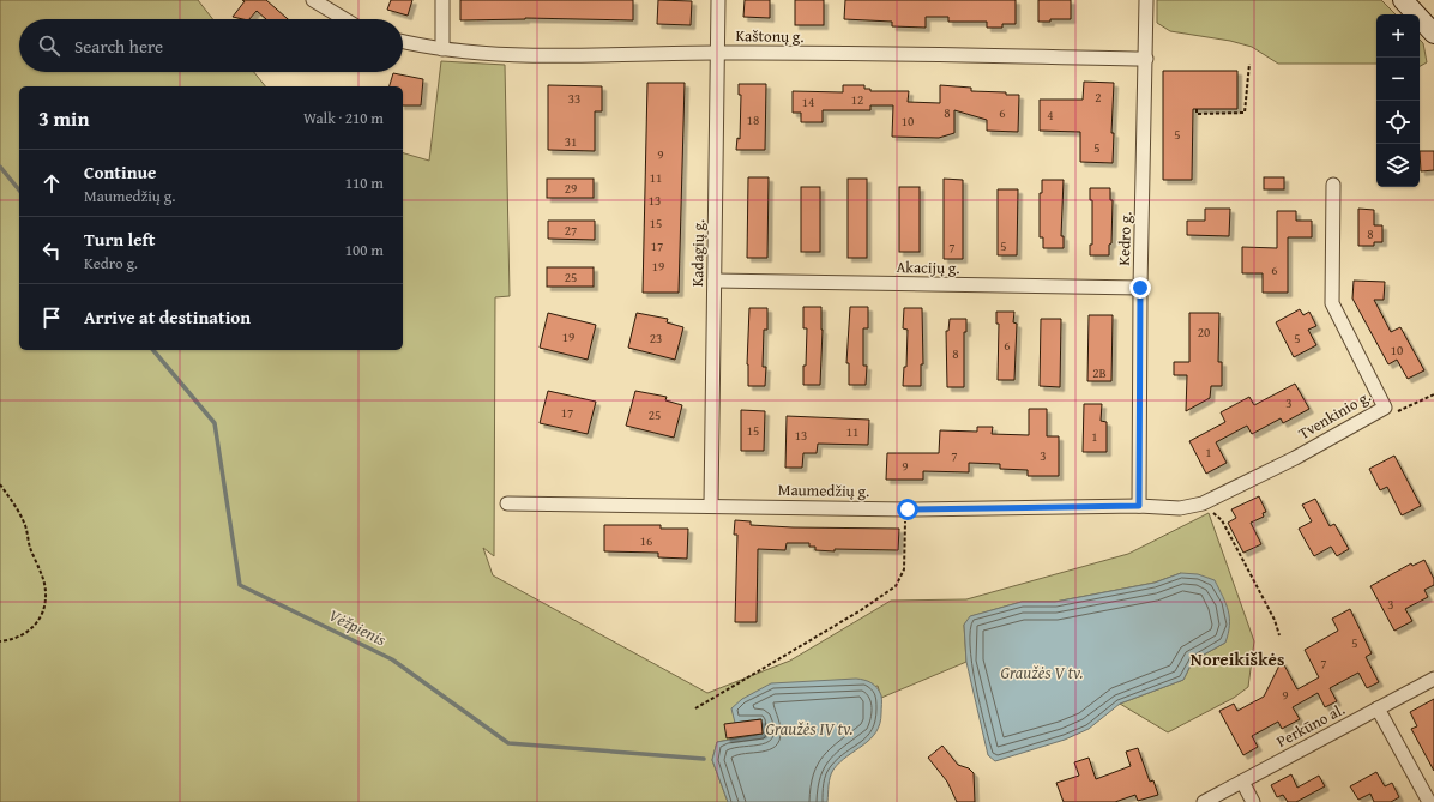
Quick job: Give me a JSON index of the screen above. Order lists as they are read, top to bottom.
{
  "streets": {
    "street": [
      "Kaštonų g.",
      "Kedro g.",
      "Kadagių g.",
      "Akacijų g.",
      "Tvenkinio g.",
      "Maumedžių g.",
      "Perkūno al."
    ]
  },
  "crossings": [
    ["Kaštonų g.", "Kedro g."],
    ["Kaštonų g.", "Kadagių g."],
    ["Kedro g.", "Akacijų g."],
    ["Kedro g.", "Tvenkinio g."],
    ["Kedro g.", "Maumedžių g."],
    ["Kadagių g.", "Akacijų g."],
    ["Kadagių g.", "Maumedžių g."],
    ["Tvenkinio g.", "Maumedžių g."]
  ],
  "districts": ["Noreikiškės"],
  "water": ["Vėžpienis", "Graužės V tv.", "Graužės IV tv."],
  "house_numbers": [
    "2",
    "33",
    "12",
    "14",
    "8",
    "6",
    "4",
    "18",
    "10",
    "5",
    "31",
    "5",
    "9",
    "11",
    "29",
    "13",
    "15",
    "27",
    "8",
    "17",
    "5",
    "7",
    "19",
    "6",
    "25",
    "20",
    "19",
    "23",
    "5",
    "6",
    "10",
    "8",
    "2B",
    "3",
    "17",
    "25",
    "15",
    "11",
    "13",
    "1",
    "1",
    "7",
    "3",
    "9",
    "16",
    "3",
    "5",
    "7",
    "9"
  ],
  "page": {
    "map_buttons": ["+", "−"],
    "search": "Search here",
    "heading": ["3 min", "Walk · 210 m"],
    "list": [
      ["Continue", "Maumedžių g.", "110 m"],
      ["Turn left", "Kedro g.", "100 m"],
      "Arrive at destination"
    ]
  }
}
